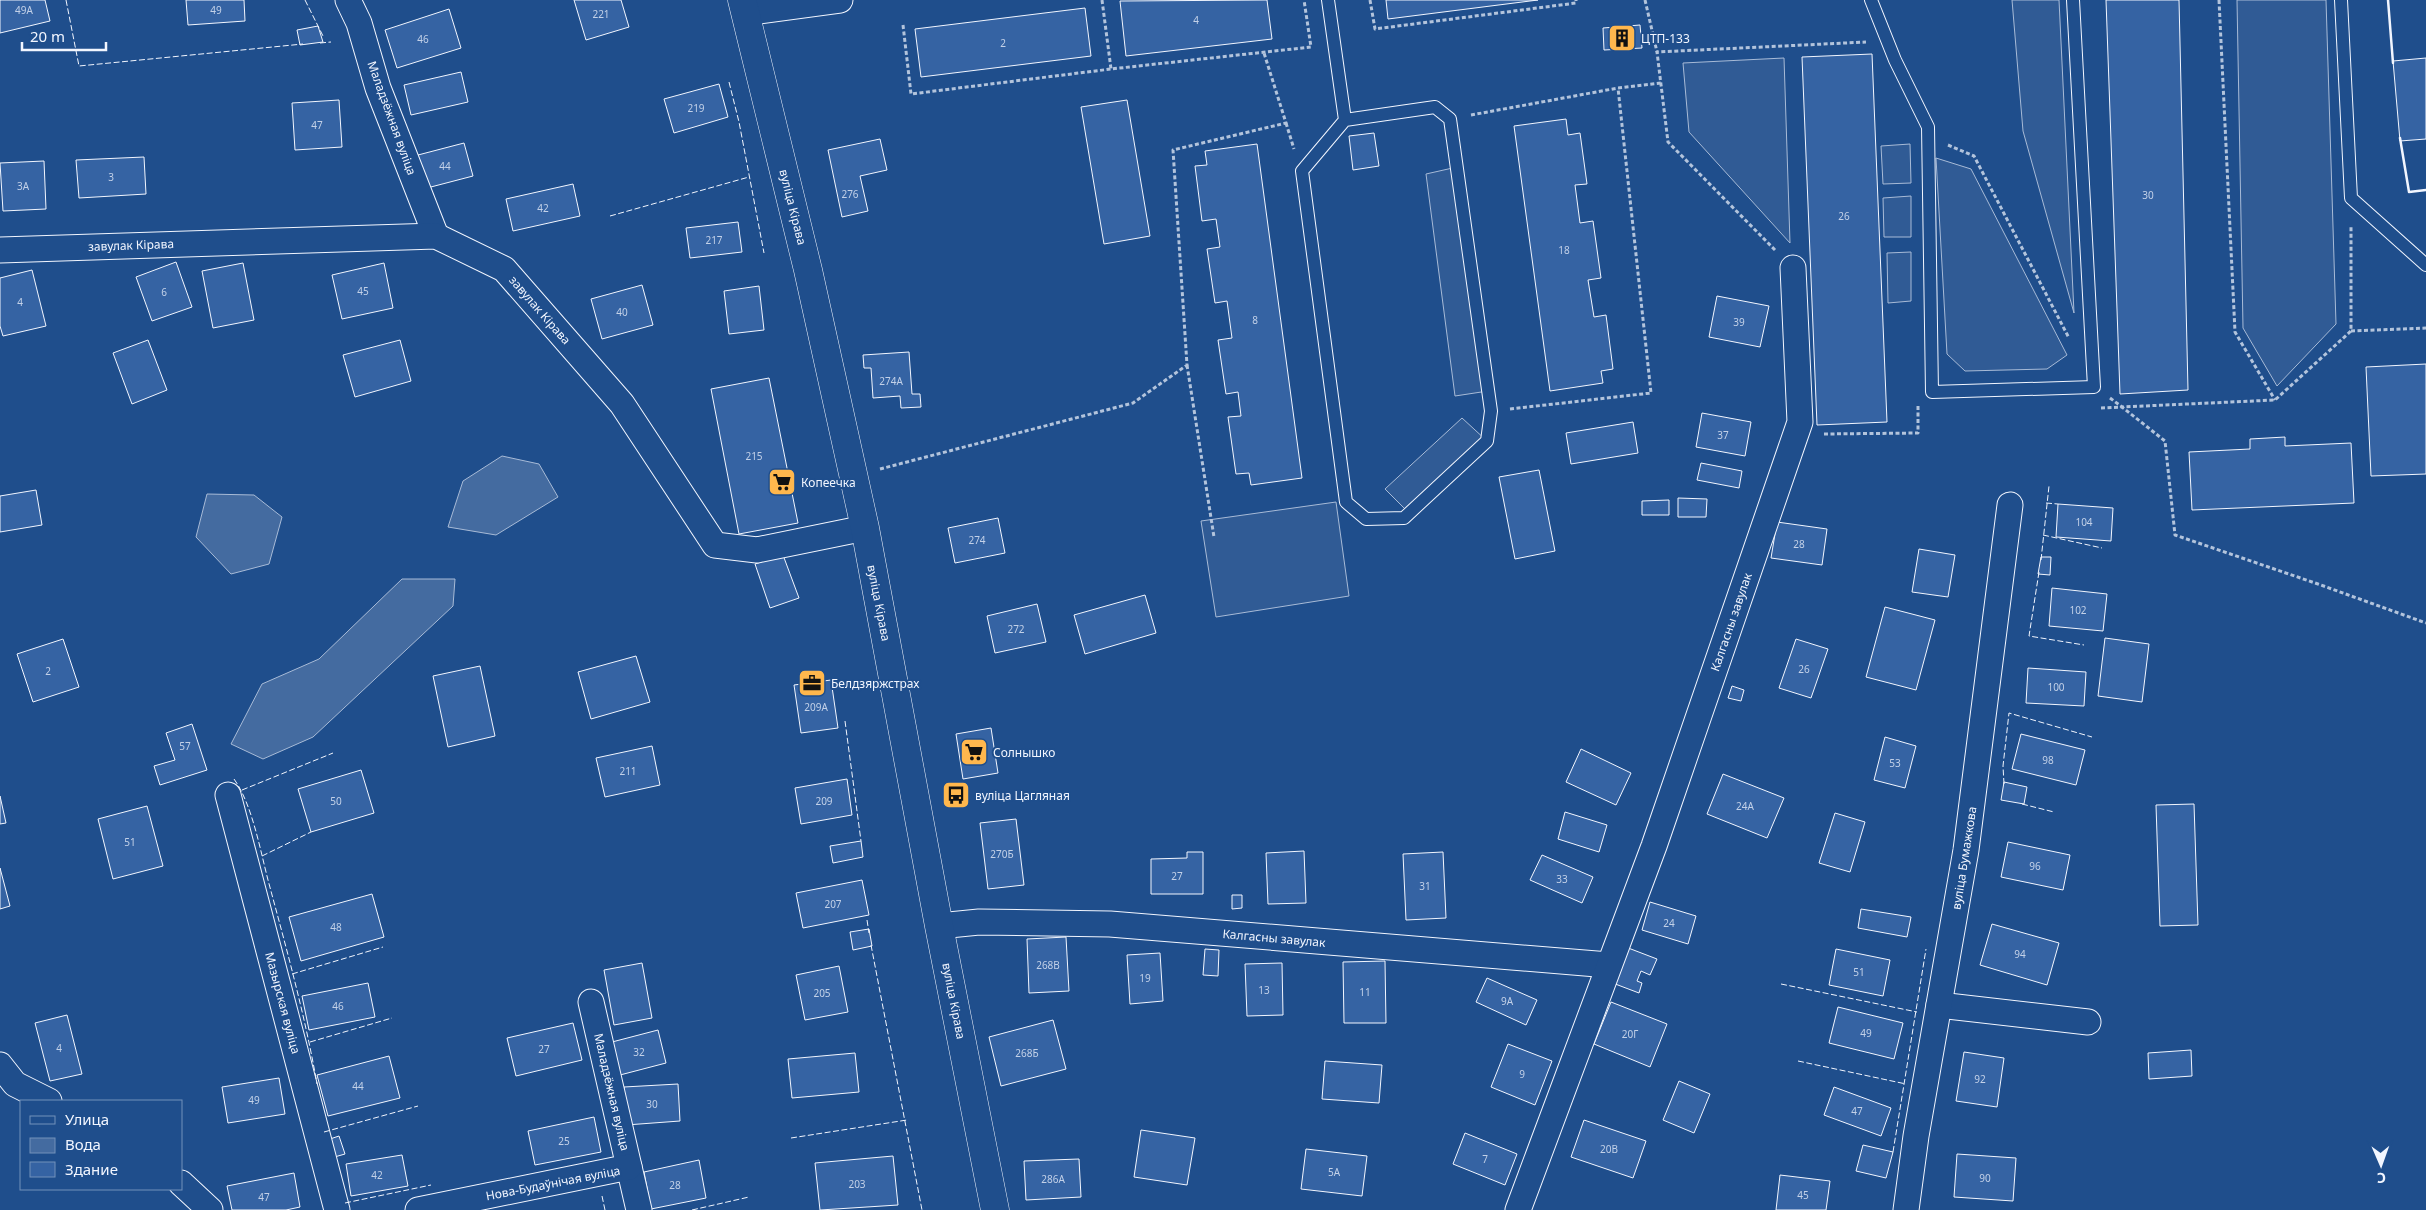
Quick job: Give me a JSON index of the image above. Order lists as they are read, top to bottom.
{
  "streets": {
    "main road": ["вуліца Кірава"],
    "street": [
      "Маладзёжная вуліца",
      "завулак Кірава",
      "Калгасны завулак",
      "вуліца Бумажкова",
      "Мазырская вуліца",
      "Нова-Будаўнічая вуліца"
    ]
  },
  "crossings": [
    ["Маладзёжная вуліца", "завулак Кірава"],
    ["Маладзёжная вуліца", "Нова-Будаўнічая вуліца"],
    ["вуліца Кірава", "завулак Кірава"],
    ["вуліца Кірава", "Калгасны завулак"]
  ],
  "places": {
    "building": ["ЦТП-133"],
    "supermarket": ["Копеечка", "Солнышко"],
    "office": ["Белдзяржстрах"],
    "bus stop": ["вуліца Цагляная"]
  },
  "house_numbers": [
    "49А",
    "49",
    "221",
    "4",
    "46",
    "2",
    "219",
    "47",
    "44",
    "3",
    "3А",
    "276",
    "30",
    "42",
    "26",
    "217",
    "18",
    "45",
    "6",
    "4",
    "40",
    "8",
    "39",
    "274А",
    "37",
    "215",
    "104",
    "274",
    "28",
    "102",
    "272",
    "26",
    "2",
    "100",
    "209А",
    "57",
    "98",
    "53",
    "211",
    "50",
    "209",
    "24А",
    "51",
    "270Б",
    "96",
    "27",
    "33",
    "31",
    "207",
    "24",
    "48",
    "94",
    "268В",
    "51",
    "19",
    "13",
    "11",
    "205",
    "9А",
    "46",
    "49",
    "20Г",
    "4",
    "27",
    "32",
    "268Б",
    "9",
    "92",
    "44",
    "49",
    "30",
    "47",
    "25",
    "20В",
    "7",
    "5А",
    "42",
    "90",
    "286А",
    "203",
    "28",
    "45",
    "47"
  ],
  "legend": ["Улица", "Вода", "Здание"],
  "scale_bar": "20 m",
  "north": "bottom"
}
